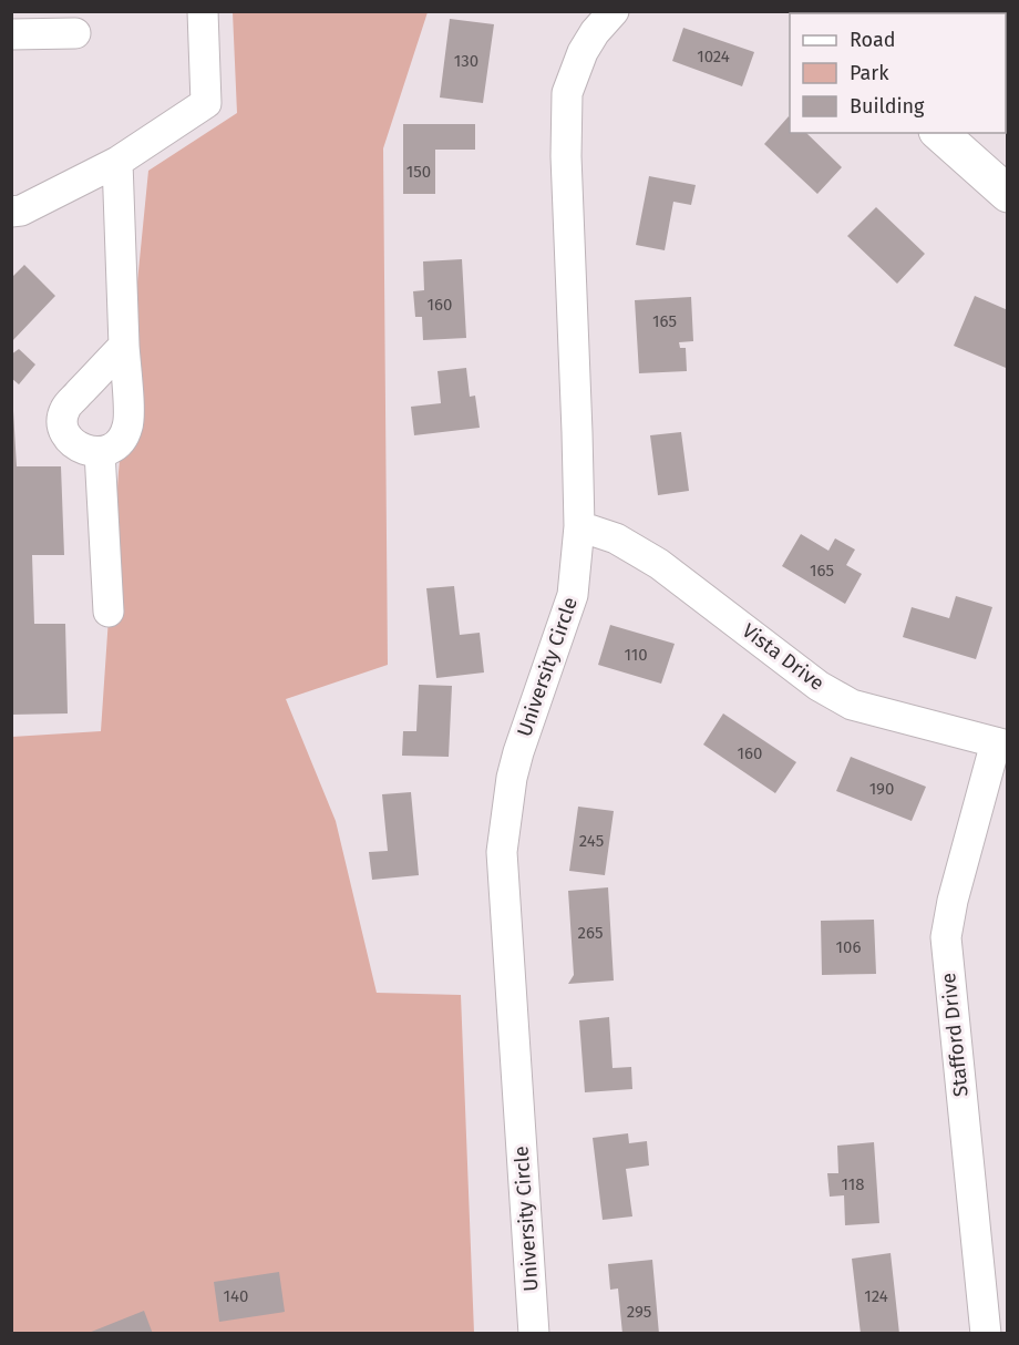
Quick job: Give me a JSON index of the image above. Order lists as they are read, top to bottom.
{
  "streets": {
    "street": ["Vista Drive", "University Circle", "Stafford Drive"]
  },
  "crossings": [
    ["Vista Drive", "University Circle"],
    ["Vista Drive", "Stafford Drive"]
  ],
  "house_numbers": [
    "1024",
    "130",
    "150",
    "160",
    "165",
    "165",
    "110",
    "160",
    "190",
    "245",
    "265",
    "106",
    "118",
    "140",
    "124",
    "295"
  ],
  "legend": ["Road", "Park", "Building"]
}
